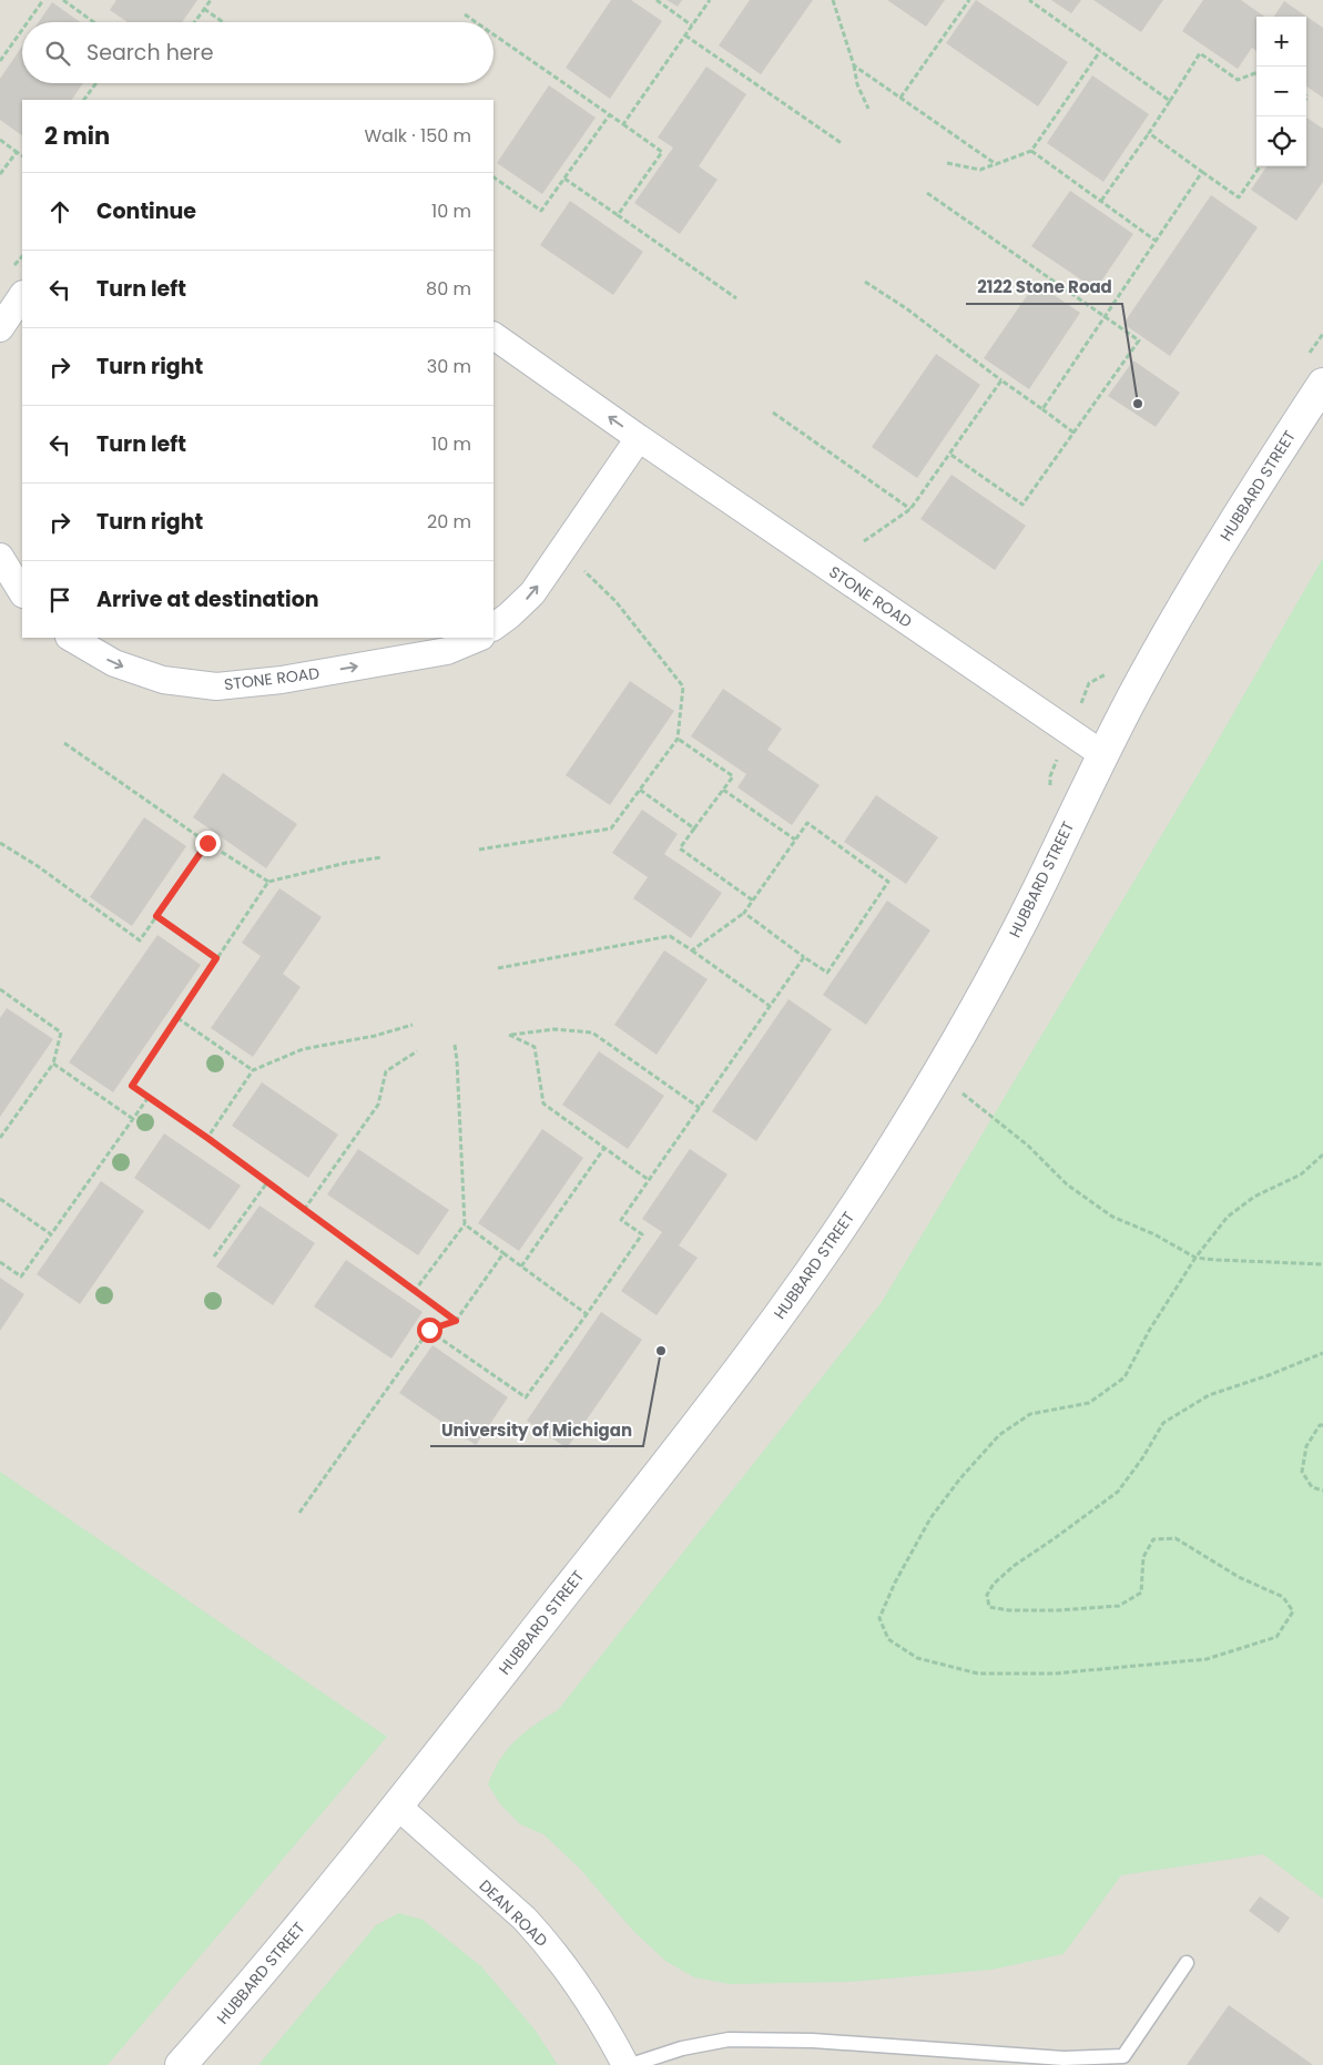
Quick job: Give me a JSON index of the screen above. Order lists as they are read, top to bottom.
{
  "streets": {
    "street": ["HUBBARD STREET", "STONE ROAD", "DEAN ROAD"]
  },
  "crossings": [
    ["HUBBARD STREET", "STONE ROAD"],
    ["HUBBARD STREET", "DEAN ROAD"]
  ],
  "places": ["2122 Stone Road", "University of Michigan"],
  "page": {
    "map_buttons": ["+", "−"],
    "search": "Search here",
    "heading": ["2 min", "Walk · 150 m"],
    "list": [
      ["Continue", "10 m"],
      ["Turn left", "80 m"],
      ["Turn right", "30 m"],
      ["Turn left", "10 m"],
      ["Turn right", "20 m"],
      "Arrive at destination"
    ]
  }
}
